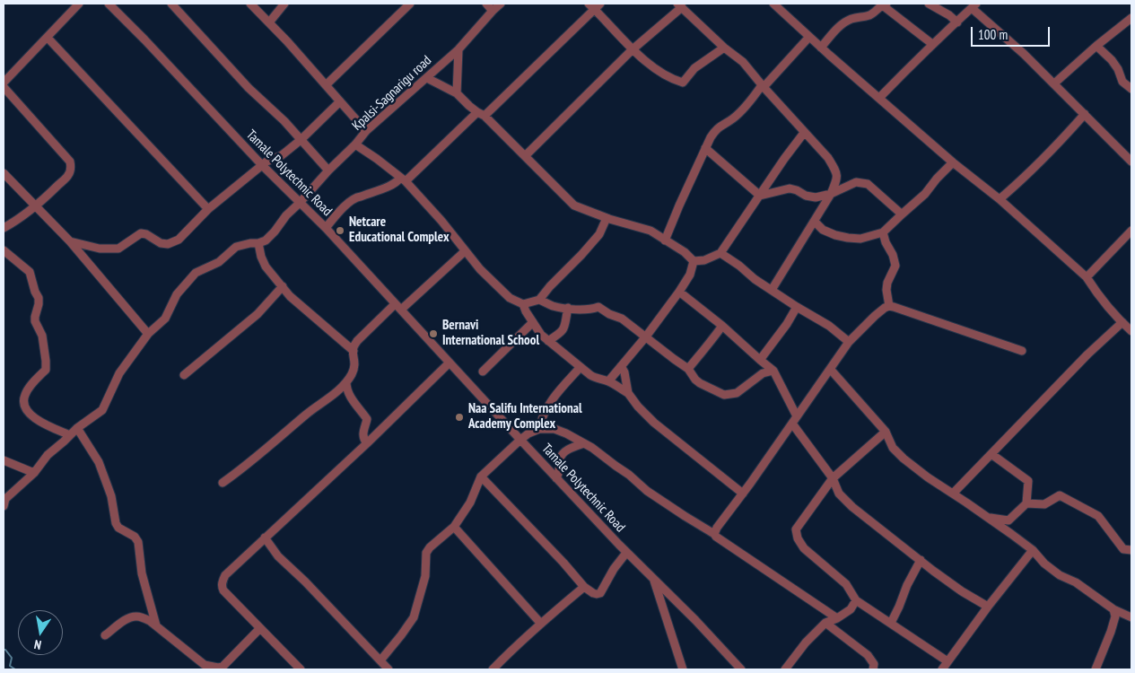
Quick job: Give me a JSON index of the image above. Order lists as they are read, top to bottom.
{
  "streets": {
    "street": ["Kpalsi-Sagnarigu road", "Tamale Polytechnic Road"]
  },
  "crossings": [
    ["Kpalsi-Sagnarigu road", "Tamale Polytechnic Road"]
  ],
  "places": ["Netcare Educational Complex", "Bernavi International School", "Naa Salifu International Academy Complex"],
  "scale_bar": "100 m",
  "north": "bottom"
}
